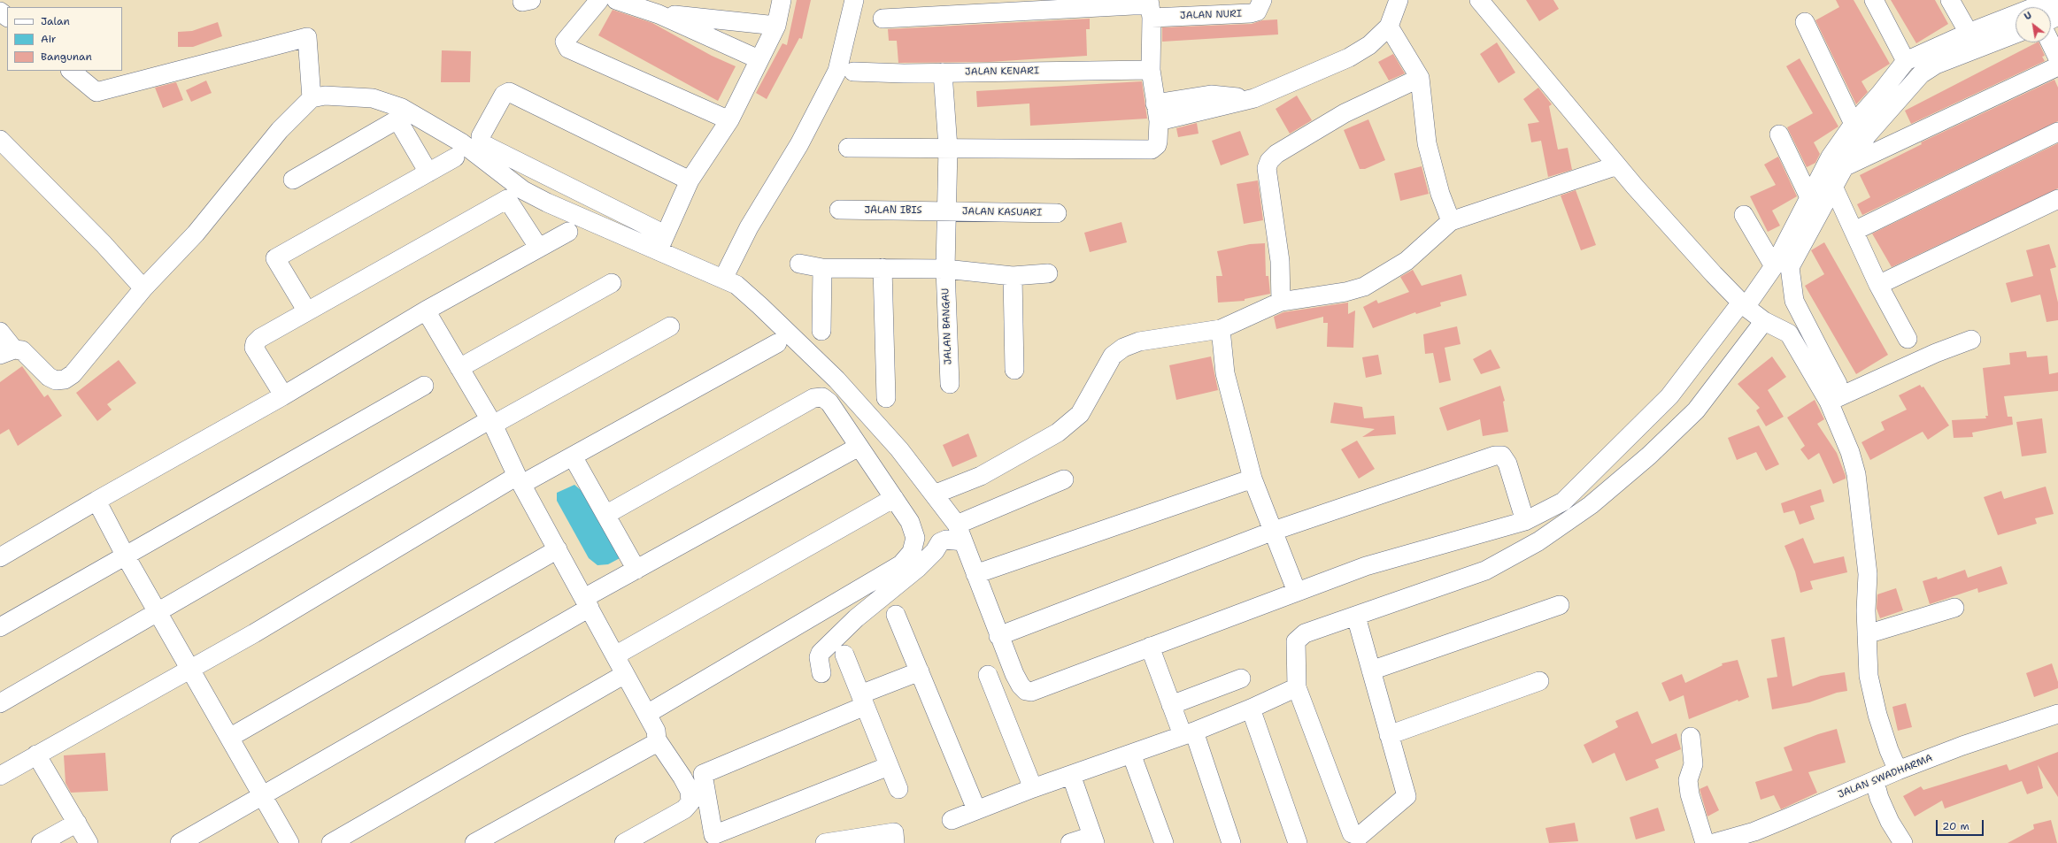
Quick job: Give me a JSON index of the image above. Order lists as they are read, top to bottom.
{
  "streets": {
    "street": [
      "JALAN NURI",
      "JALAN KENARI",
      "JALAN IBIS",
      "JALAN KASUARI",
      "JALAN BANGAU",
      "JALAN SWADHARMA"
    ]
  },
  "crossings": [
    ["JALAN KENARI", "JALAN BANGAU"],
    ["JALAN IBIS", "JALAN KASUARI"],
    ["JALAN IBIS", "JALAN BANGAU"],
    ["JALAN KASUARI", "JALAN BANGAU"]
  ],
  "legend": ["Jalan", "Air", "Bangunan"],
  "scale_bar": "20 m",
  "north": "top left"
}
